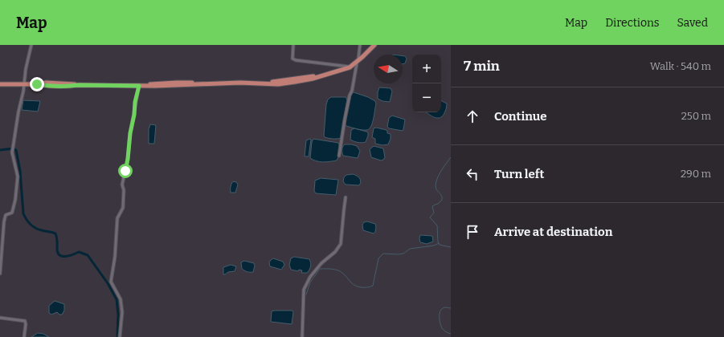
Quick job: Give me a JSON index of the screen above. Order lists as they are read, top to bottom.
{
  "north": "left",
  "page": {
    "header": "Map",
    "nav": ["Map", "Directions", "Saved"],
    "heading": ["7 min", "Walk · 540 m"],
    "map_buttons": ["+", "−"],
    "list": [
      ["Continue", "250 m"],
      ["Turn left", "290 m"],
      "Arrive at destination"
    ]
  }
}
